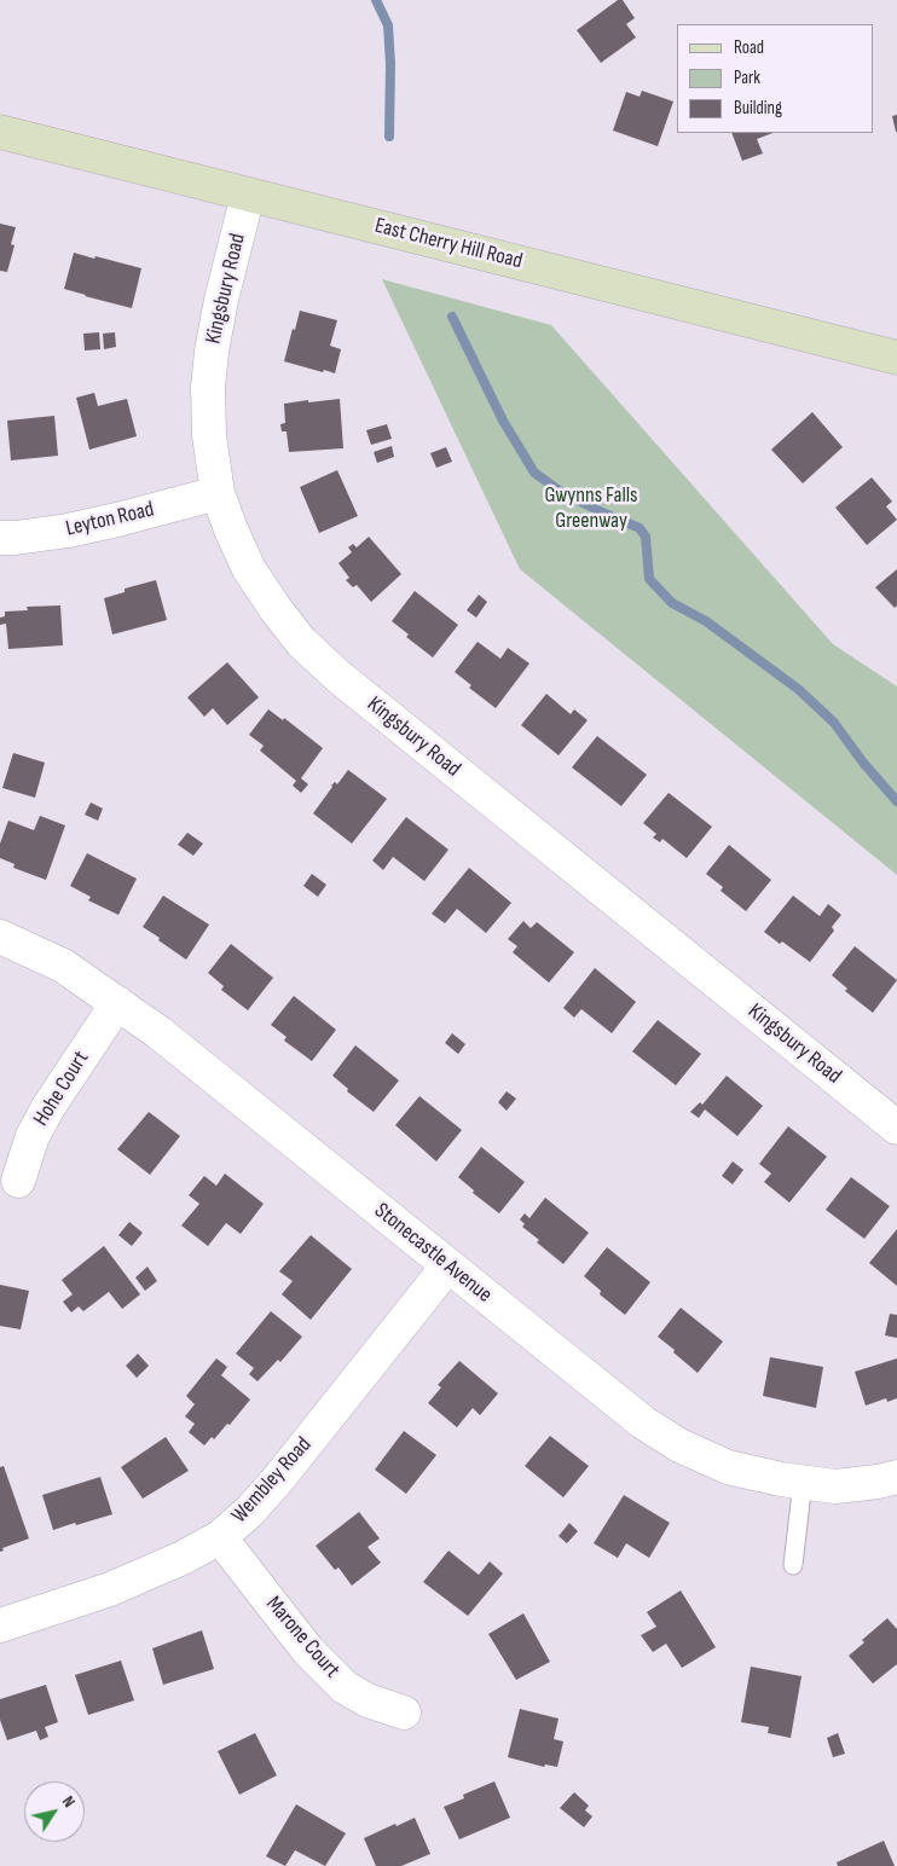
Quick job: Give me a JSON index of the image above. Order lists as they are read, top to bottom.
{
  "streets": {
    "main road": ["East Cherry Hill Road"],
    "street": [
      "Kingsbury Road",
      "Leyton Road",
      "Hohe Court",
      "Stonecastle Avenue",
      "Wembley Road",
      "Marone Court"
    ]
  },
  "crossings": [
    ["East Cherry Hill Road", "Kingsbury Road"],
    ["Kingsbury Road", "Leyton Road"],
    ["Hohe Court", "Stonecastle Avenue"],
    ["Stonecastle Avenue", "Wembley Road"],
    ["Wembley Road", "Marone Court"]
  ],
  "parks": ["Gwynns Falls Greenway"],
  "legend": ["Road", "Park", "Building"],
  "north": "top right"
}
